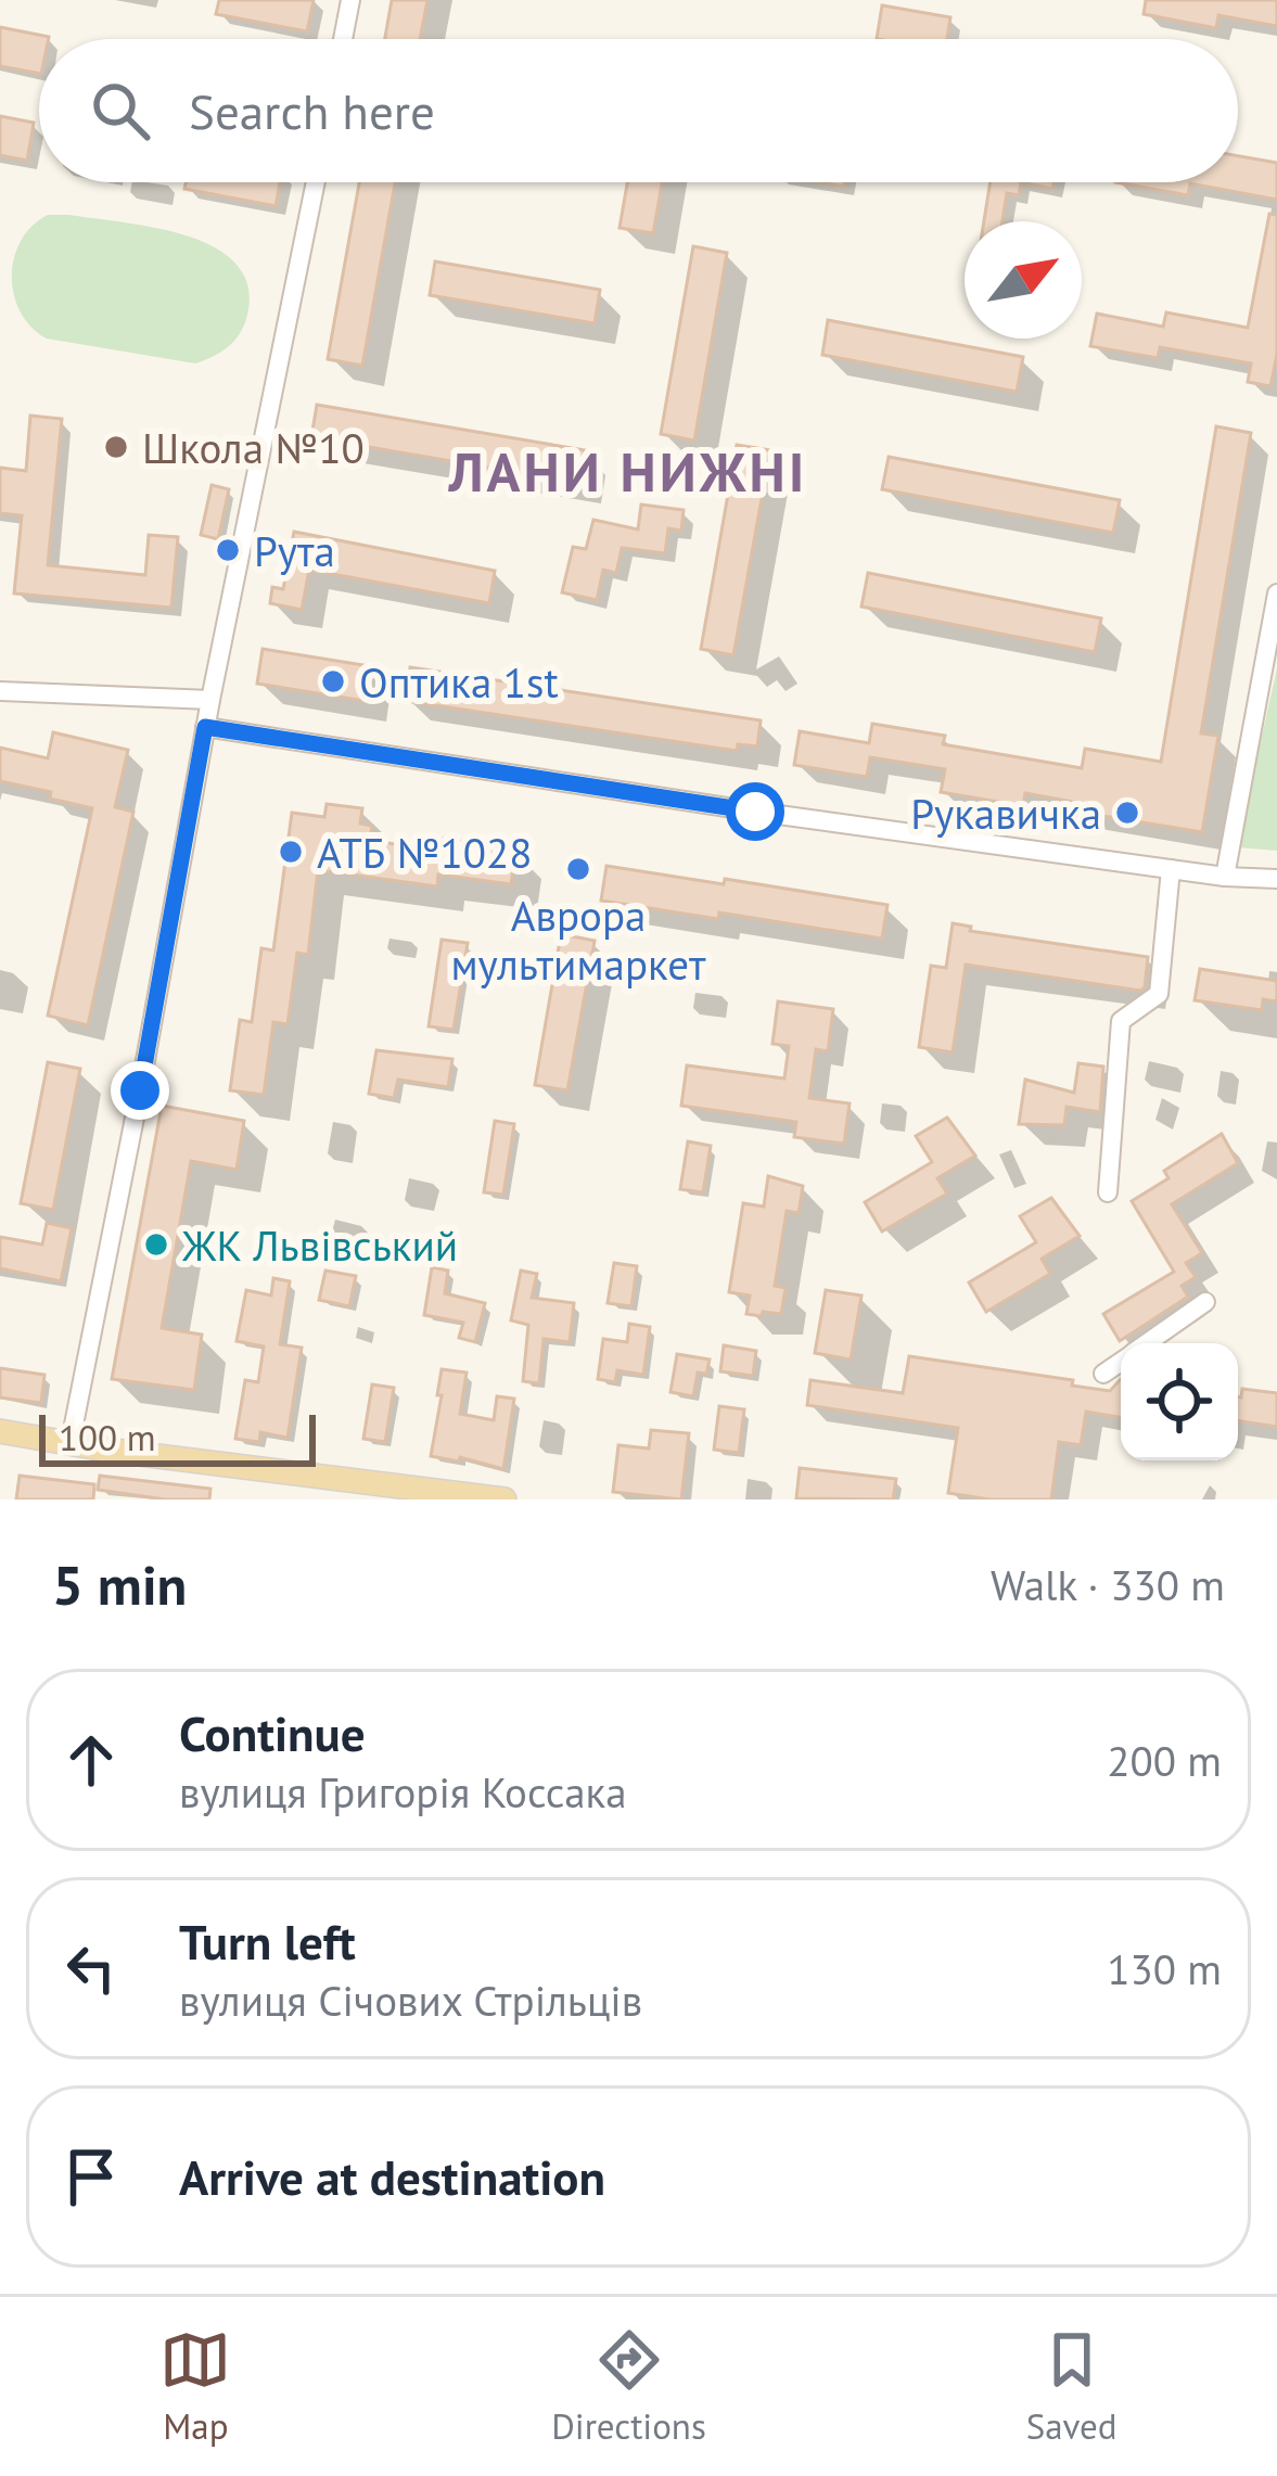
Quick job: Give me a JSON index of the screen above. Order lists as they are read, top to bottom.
{
  "districts": ["ЛАНИ НИЖНІ"],
  "places": [
    "Школа №10",
    "Рута",
    "Оптика 1st",
    "Рукавичка",
    "АТБ №1028",
    "Аврора мультимаркет",
    "ЖК Львівський"
  ],
  "scale_bar": "100 m",
  "north": "top right",
  "page": {
    "search": "Search here",
    "scale": "100 m",
    "heading": ["5 min", "Walk · 330 m"],
    "list": [
      ["Continue", "вулиця Григорія Коссака", "200 m"],
      ["Turn left", "вулиця Січових Стрільців", "130 m"],
      "Arrive at destination"
    ],
    "nav": ["Map", "Directions", "Saved"]
  }
}
